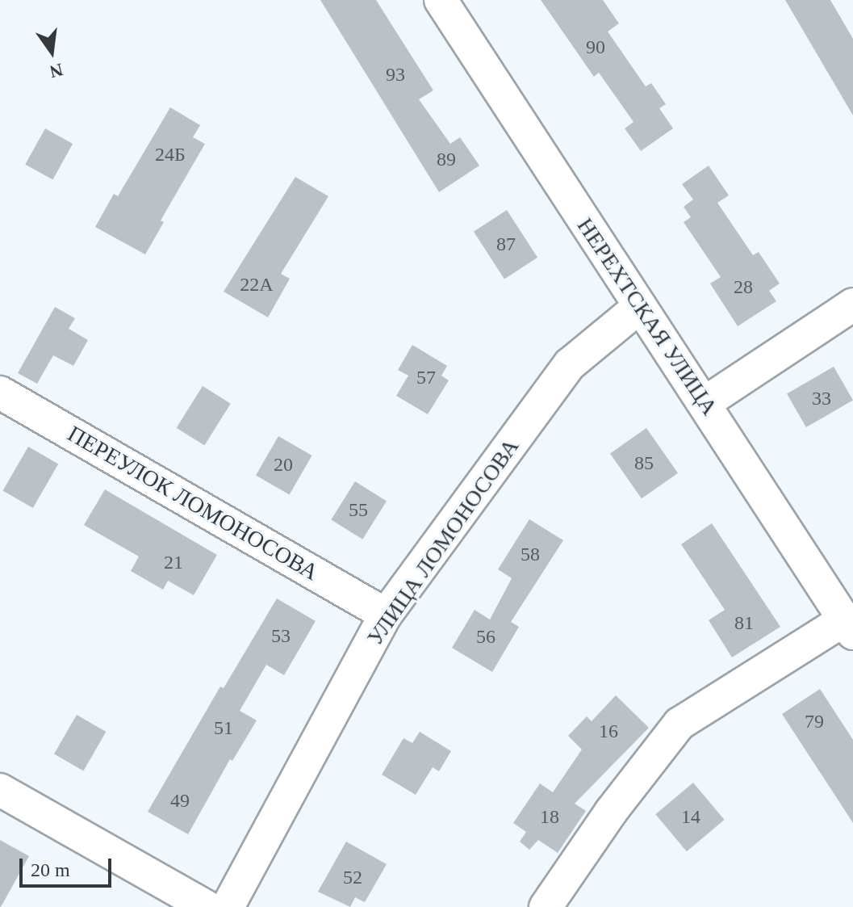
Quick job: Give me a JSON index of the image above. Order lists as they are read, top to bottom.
{
  "streets": {
    "street": ["НЕРЕХТСКАЯ УЛИЦА", "ПЕРЕУЛОК ЛОМОНОСОВА", "УЛИЦА ЛОМОНОСОВА"]
  },
  "crossings": [
    ["НЕРЕХТСКАЯ УЛИЦА", "УЛИЦА ЛОМОНОСОВА"],
    ["ПЕРЕУЛОК ЛОМОНОСОВА", "УЛИЦА ЛОМОНОСОВА"]
  ],
  "house_numbers": [
    "90",
    "93",
    "24Б",
    "89",
    "87",
    "22А",
    "28",
    "57",
    "33",
    "85",
    "20",
    "55",
    "58",
    "21",
    "81",
    "53",
    "56",
    "79",
    "51",
    "16",
    "49",
    "18",
    "14",
    "52"
  ],
  "scale_bar": "20 m",
  "north": "bottom"
}
